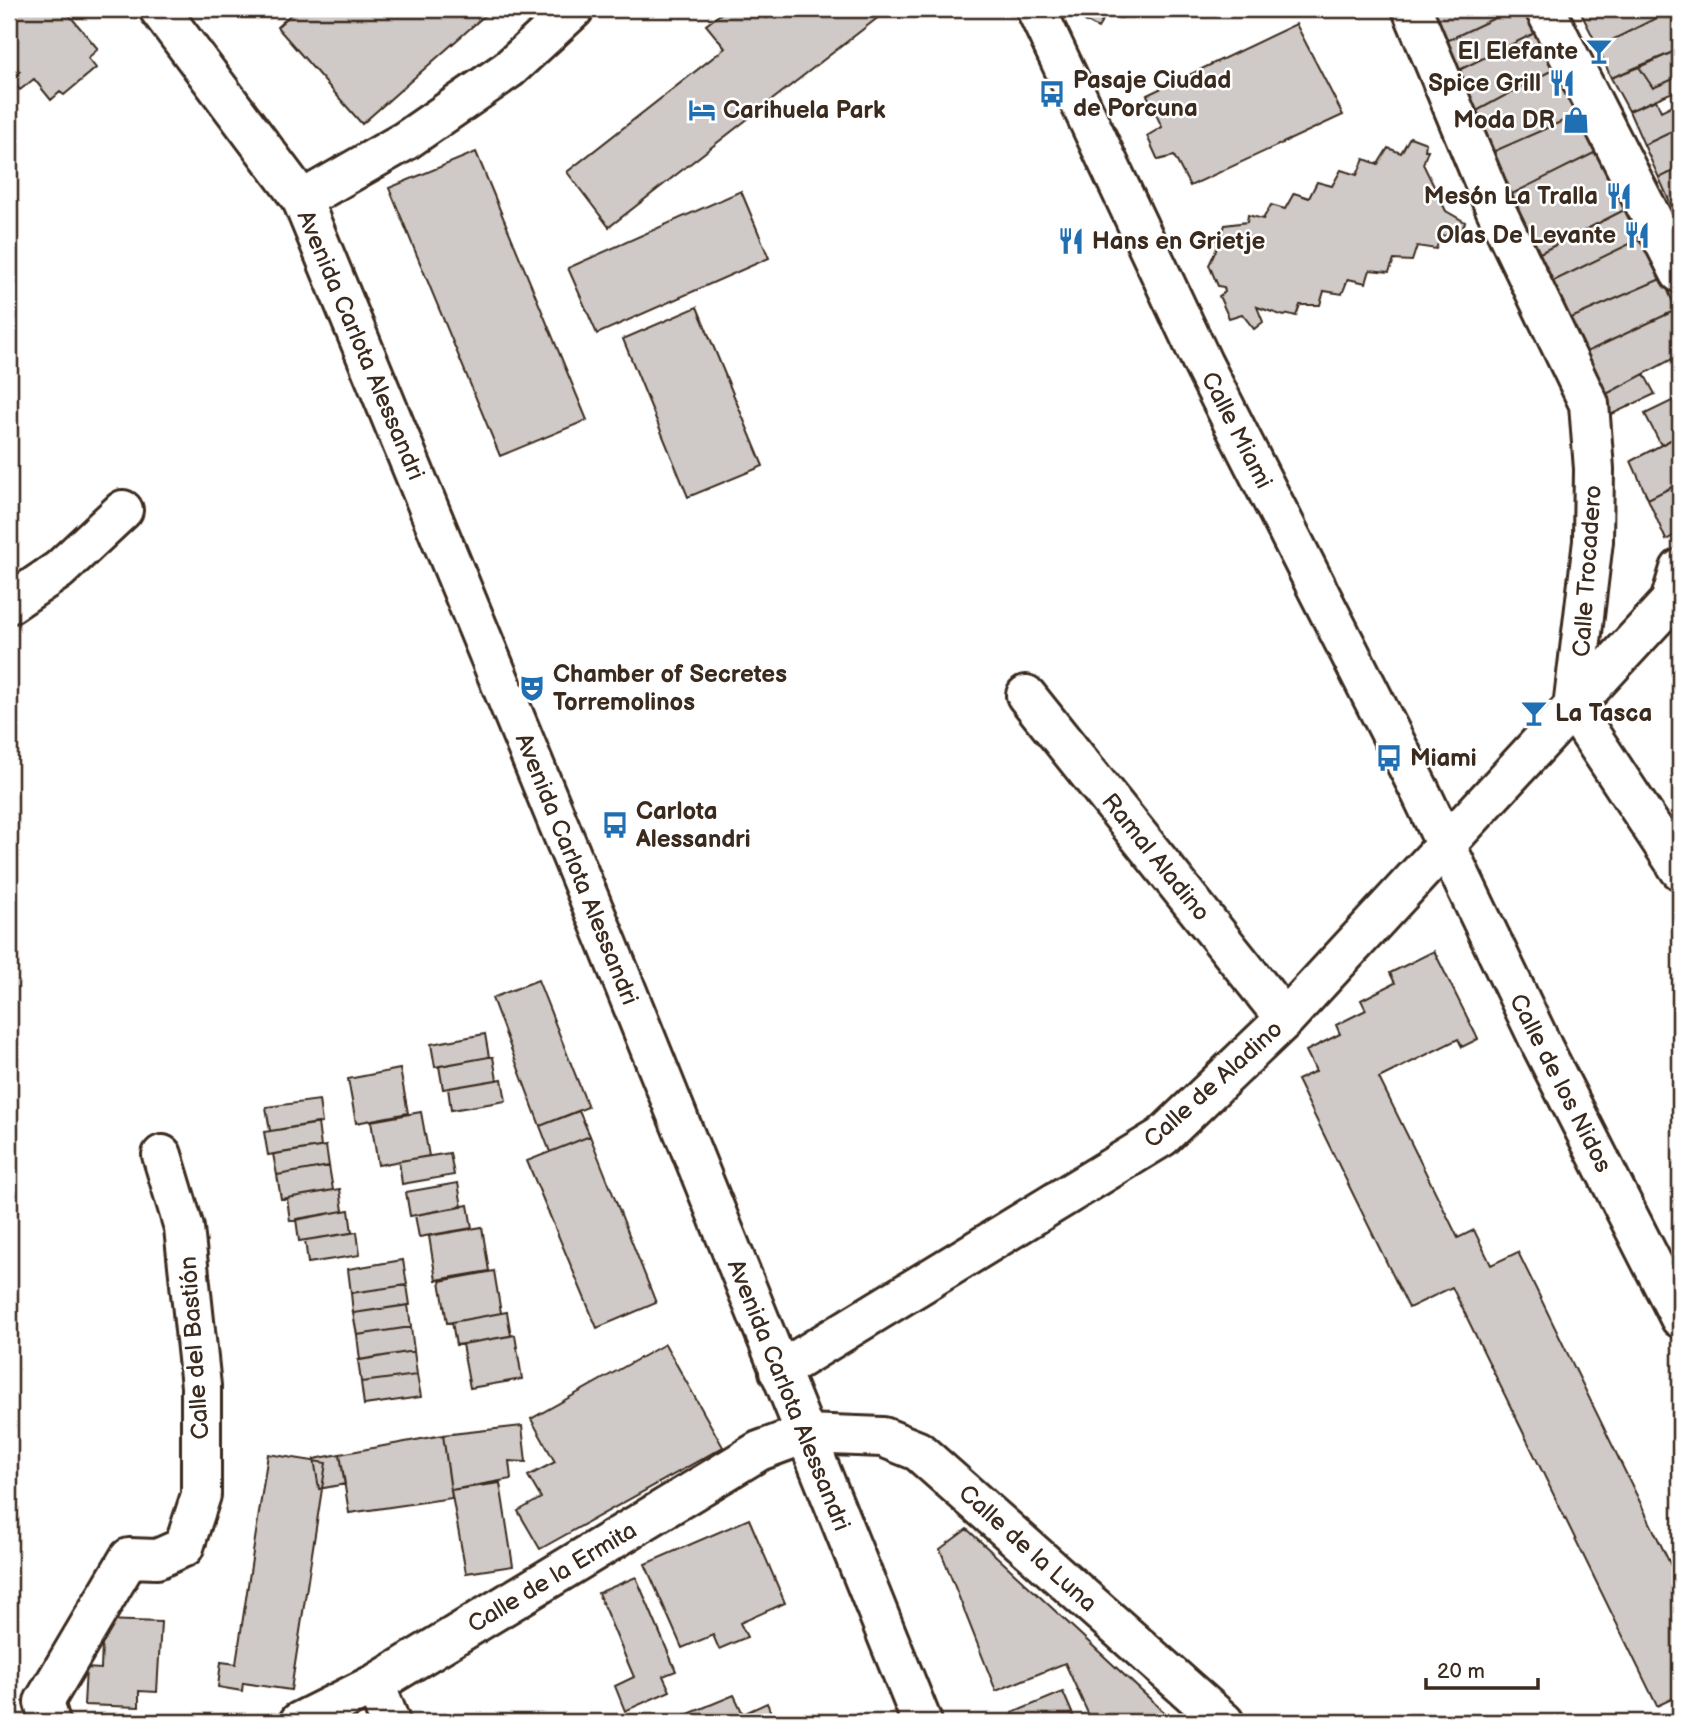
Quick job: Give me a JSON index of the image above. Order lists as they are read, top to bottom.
{
  "streets": {
    "street": [
      "Avenida Carlota Alessandri",
      "Calle Miami",
      "Calle Trocadero",
      "Ramal Aladino",
      "Calle de los Nidos",
      "Calle de Aladino",
      "Calle del Bastión",
      "Calle de la Luna",
      "Calle de la Ermita"
    ]
  },
  "crossings": [
    ["Avenida Carlota Alessandri", "Calle de Aladino"],
    ["Avenida Carlota Alessandri", "Calle de la Luna"],
    ["Avenida Carlota Alessandri", "Calle de la Ermita"],
    ["Calle Miami", "Calle de los Nidos"],
    ["Calle Miami", "Calle de Aladino"],
    ["Calle Trocadero", "Calle de Aladino"],
    ["Ramal Aladino", "Calle de Aladino"],
    ["Calle de los Nidos", "Calle de Aladino"],
    ["Calle de la Luna", "Calle de la Ermita"]
  ],
  "places": {
    "bar": ["El Elefante", "La Tasca"],
    "restaurant": [
      "Spice Grill",
      "Mesón La Tralla",
      "Olas De Levante",
      "Hans en Grietje"
    ],
    "bus stop": ["Pasaje Ciudad de Porcuna", "Miami", "Carlota Alessandri"],
    "hotel": ["Carihuela Park"],
    "shop": ["Moda DR"],
    "theatre": ["Chamber of Secretes Torremolinos"]
  },
  "scale_bar": "20 m"
}
